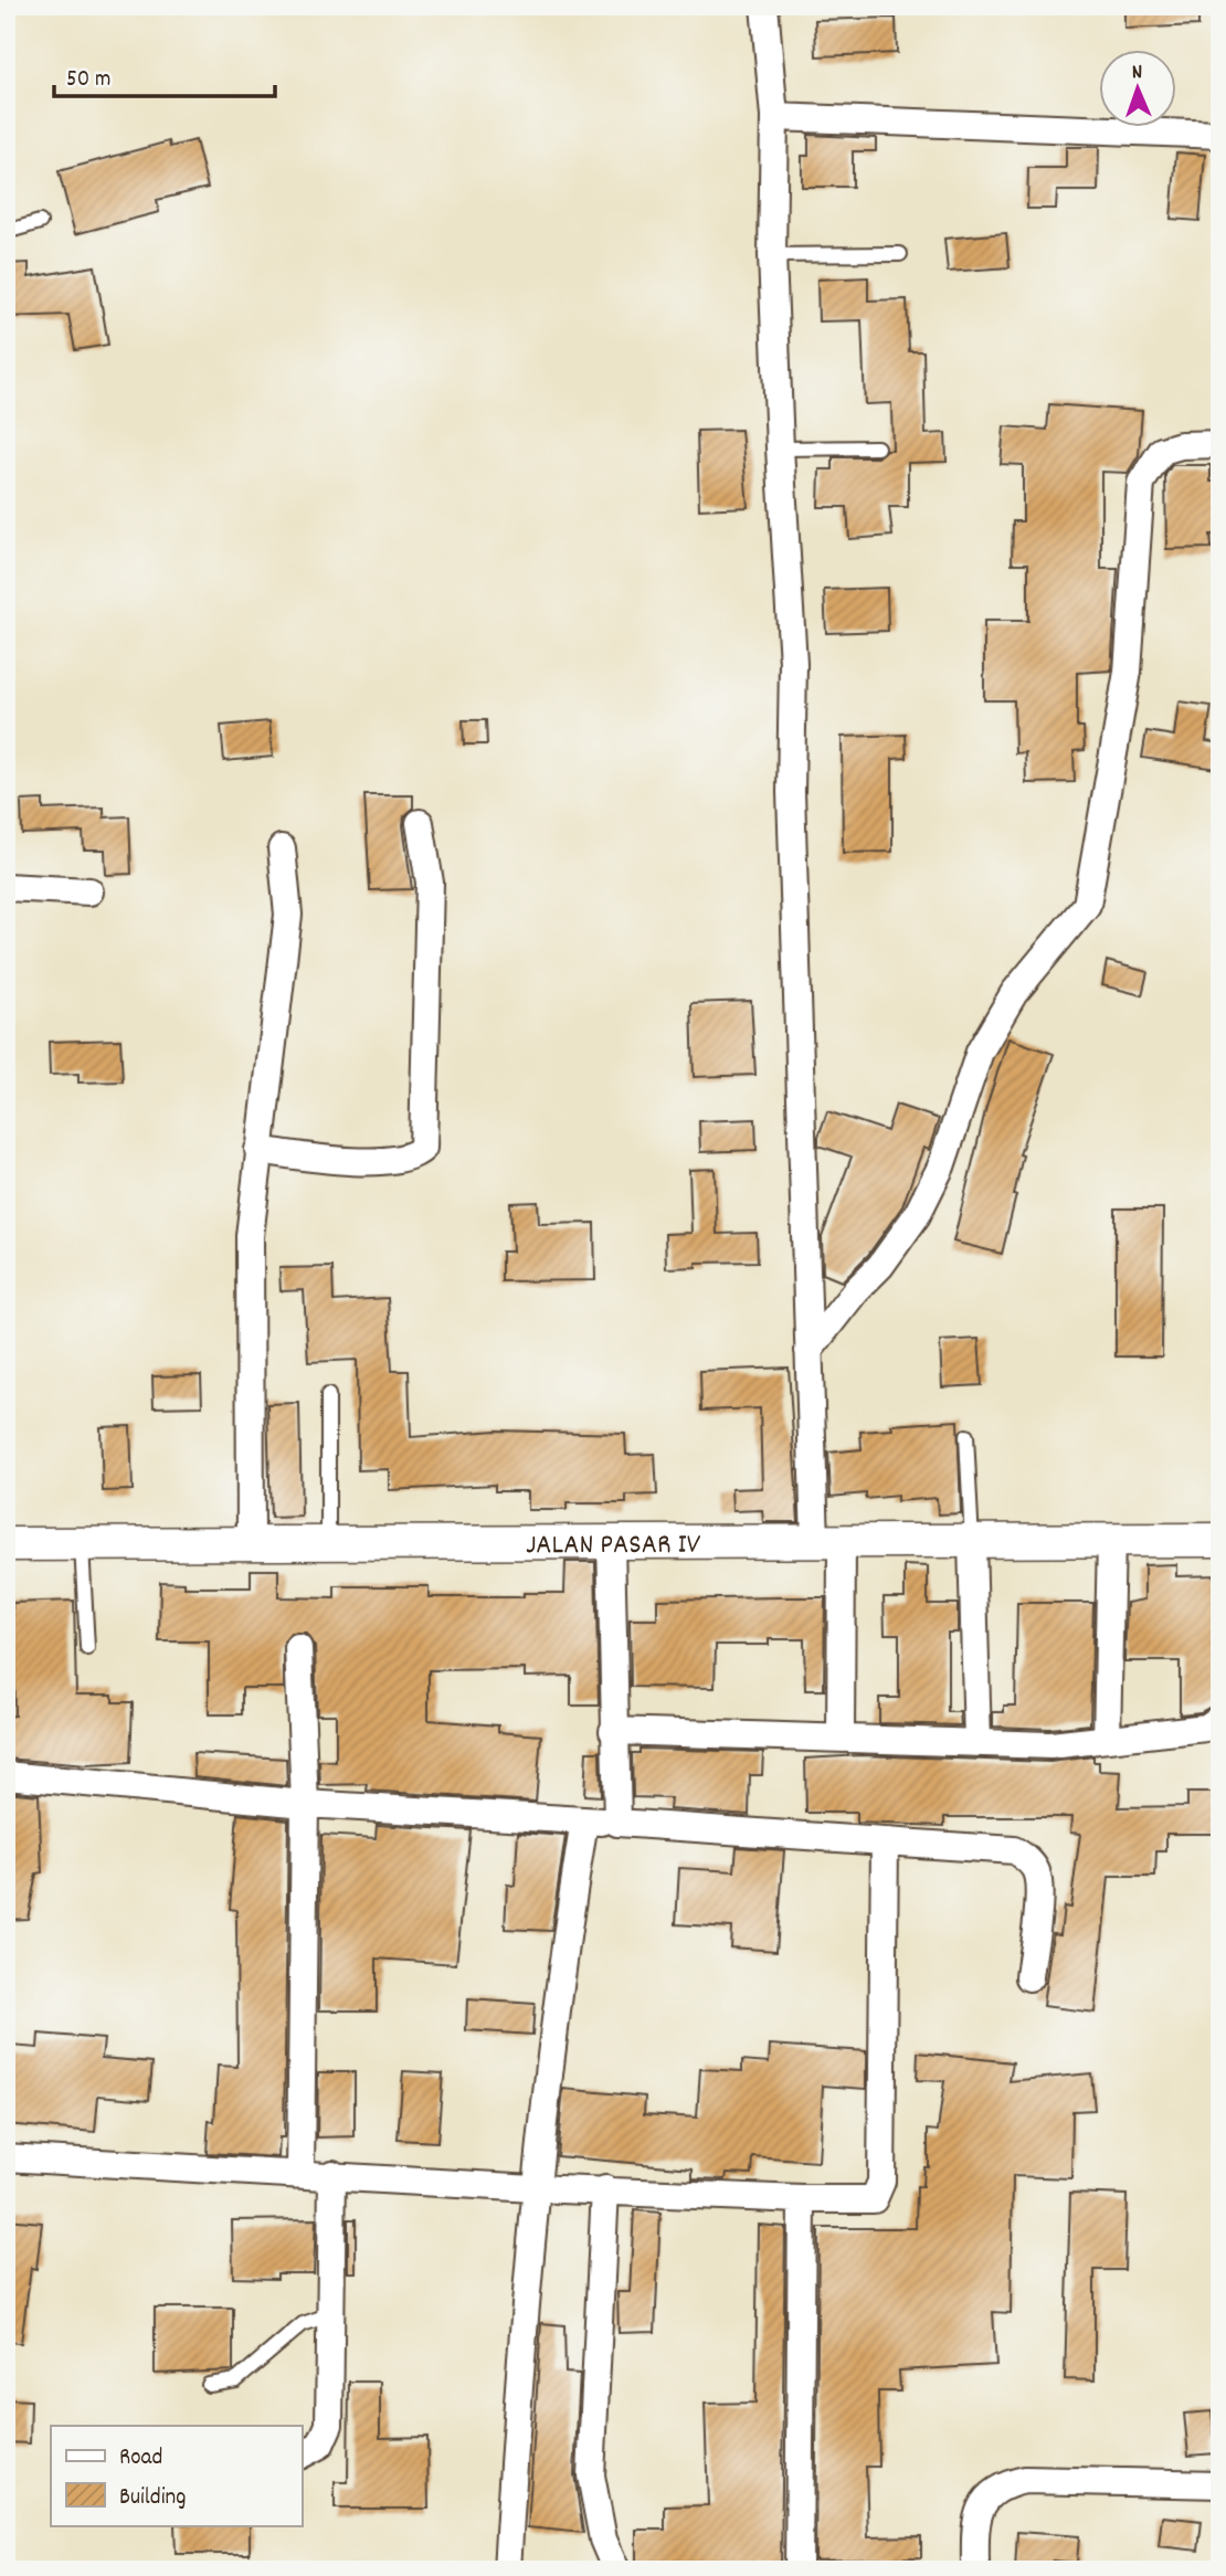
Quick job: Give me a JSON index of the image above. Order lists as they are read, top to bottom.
{
  "streets": {
    "street": ["JALAN PASAR IV"]
  },
  "legend": ["Road", "Building"],
  "scale_bar": "50 m",
  "north": "top"
}
